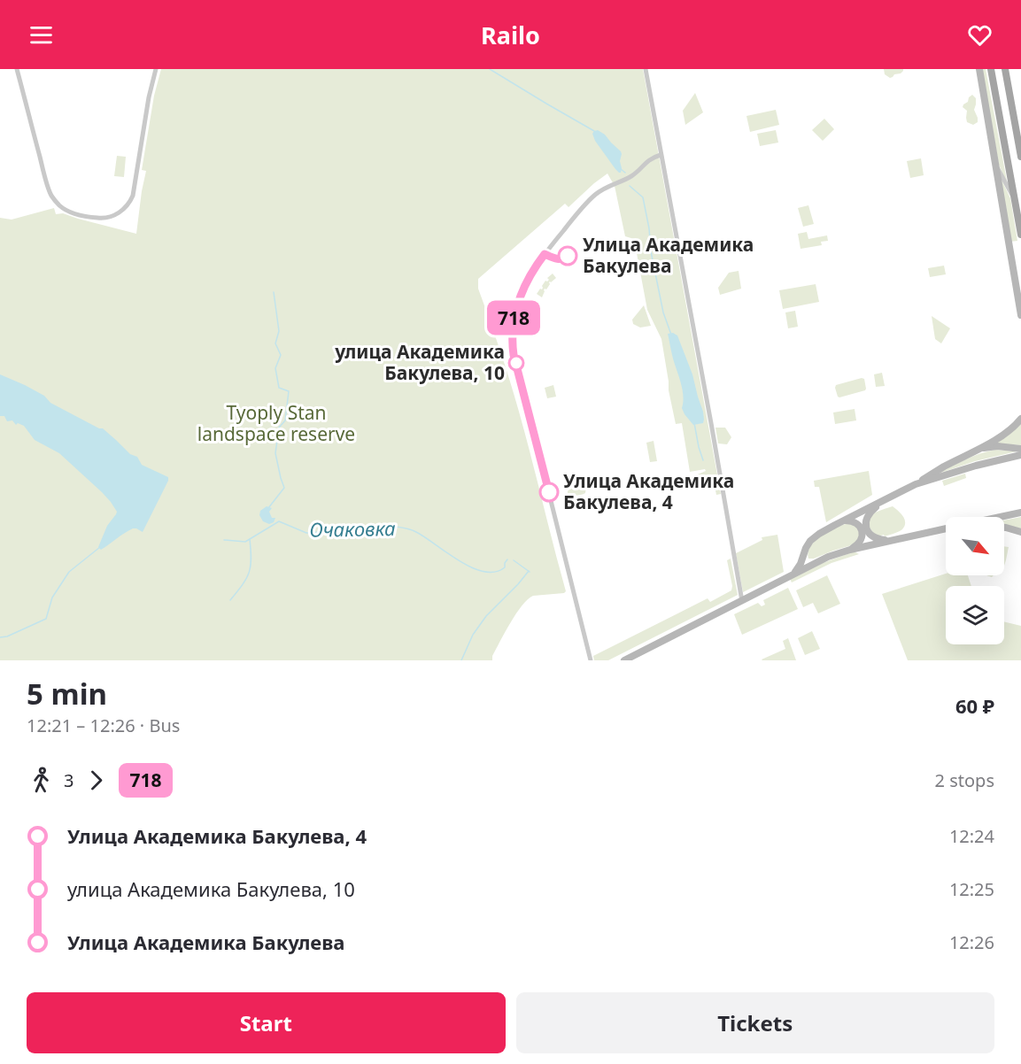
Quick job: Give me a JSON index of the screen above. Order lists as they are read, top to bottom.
{
  "water": ["Очаковка"],
  "parks": ["Tyoply Stan landspace reserve"],
  "places": ["Улица Академика Бакулева", "улица Академика Бакулева, 10", "Улица Академика Бакулева, 4"],
  "lines": ["bus line 718"],
  "north": "bottom right",
  "page": {
    "header": "Railo",
    "on_map": "718",
    "heading": ["5 min", "12:21 – 12:26 · Bus", "60 ₽"],
    "legs": ["3", "718", "2 stops"],
    "list": [
      {
        "name": "Улица Академика Бакулева, 4",
        "value": "12:24"
      },
      {
        "name": "улица Академика Бакулева, 10",
        "value": "12:25"
      },
      {
        "name": "Улица Академика Бакулева",
        "value": "12:26"
      }
    ],
    "buttons": ["Start", "Tickets"]
  }
}
